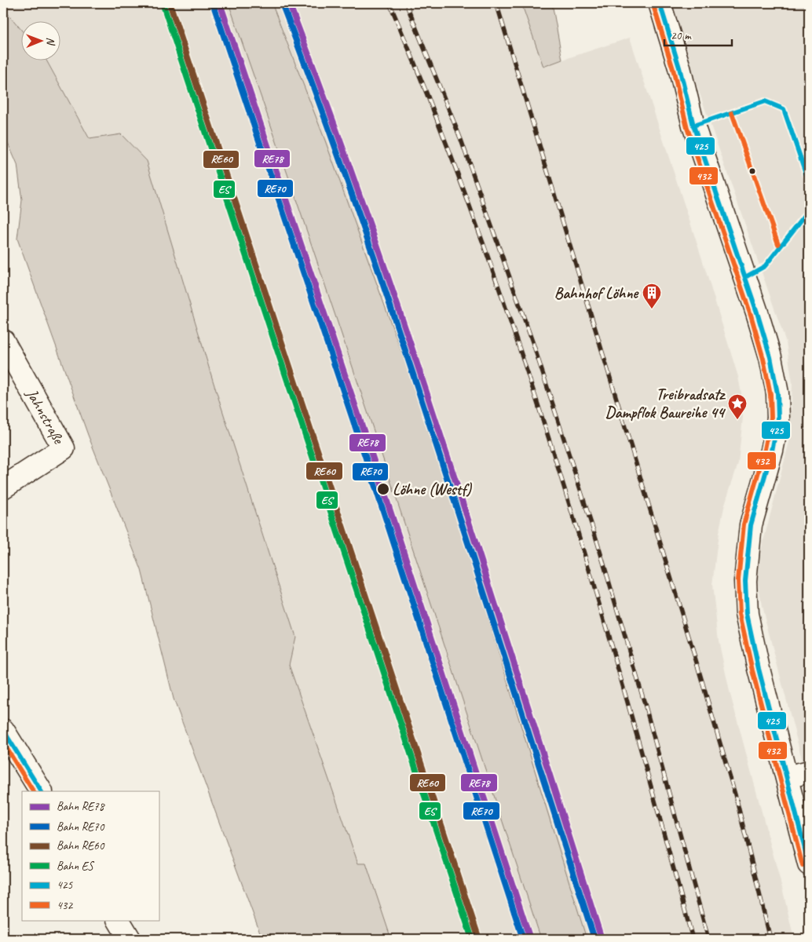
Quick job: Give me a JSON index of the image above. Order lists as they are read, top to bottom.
{
  "streets": {
    "main road": ["Jahnstraße"]
  },
  "places": {
    "building": ["Bahnhof Löhne"],
    "place": ["Treibradsatz Dampflok Baureihe 44"],
    "other": ["Löhne (Westf)"]
  },
  "lines": [
    "rail line RE78",
    "rail line RE60",
    "transit line 425",
    "rail line RE70",
    "rail line ES",
    "transit line 432"
  ],
  "legend": [
    "Bahn RE78",
    "Bahn RE70",
    "Bahn RE60",
    "Bahn ES",
    "425",
    "432"
  ],
  "scale_bar": "20 m",
  "north": "right"
}
